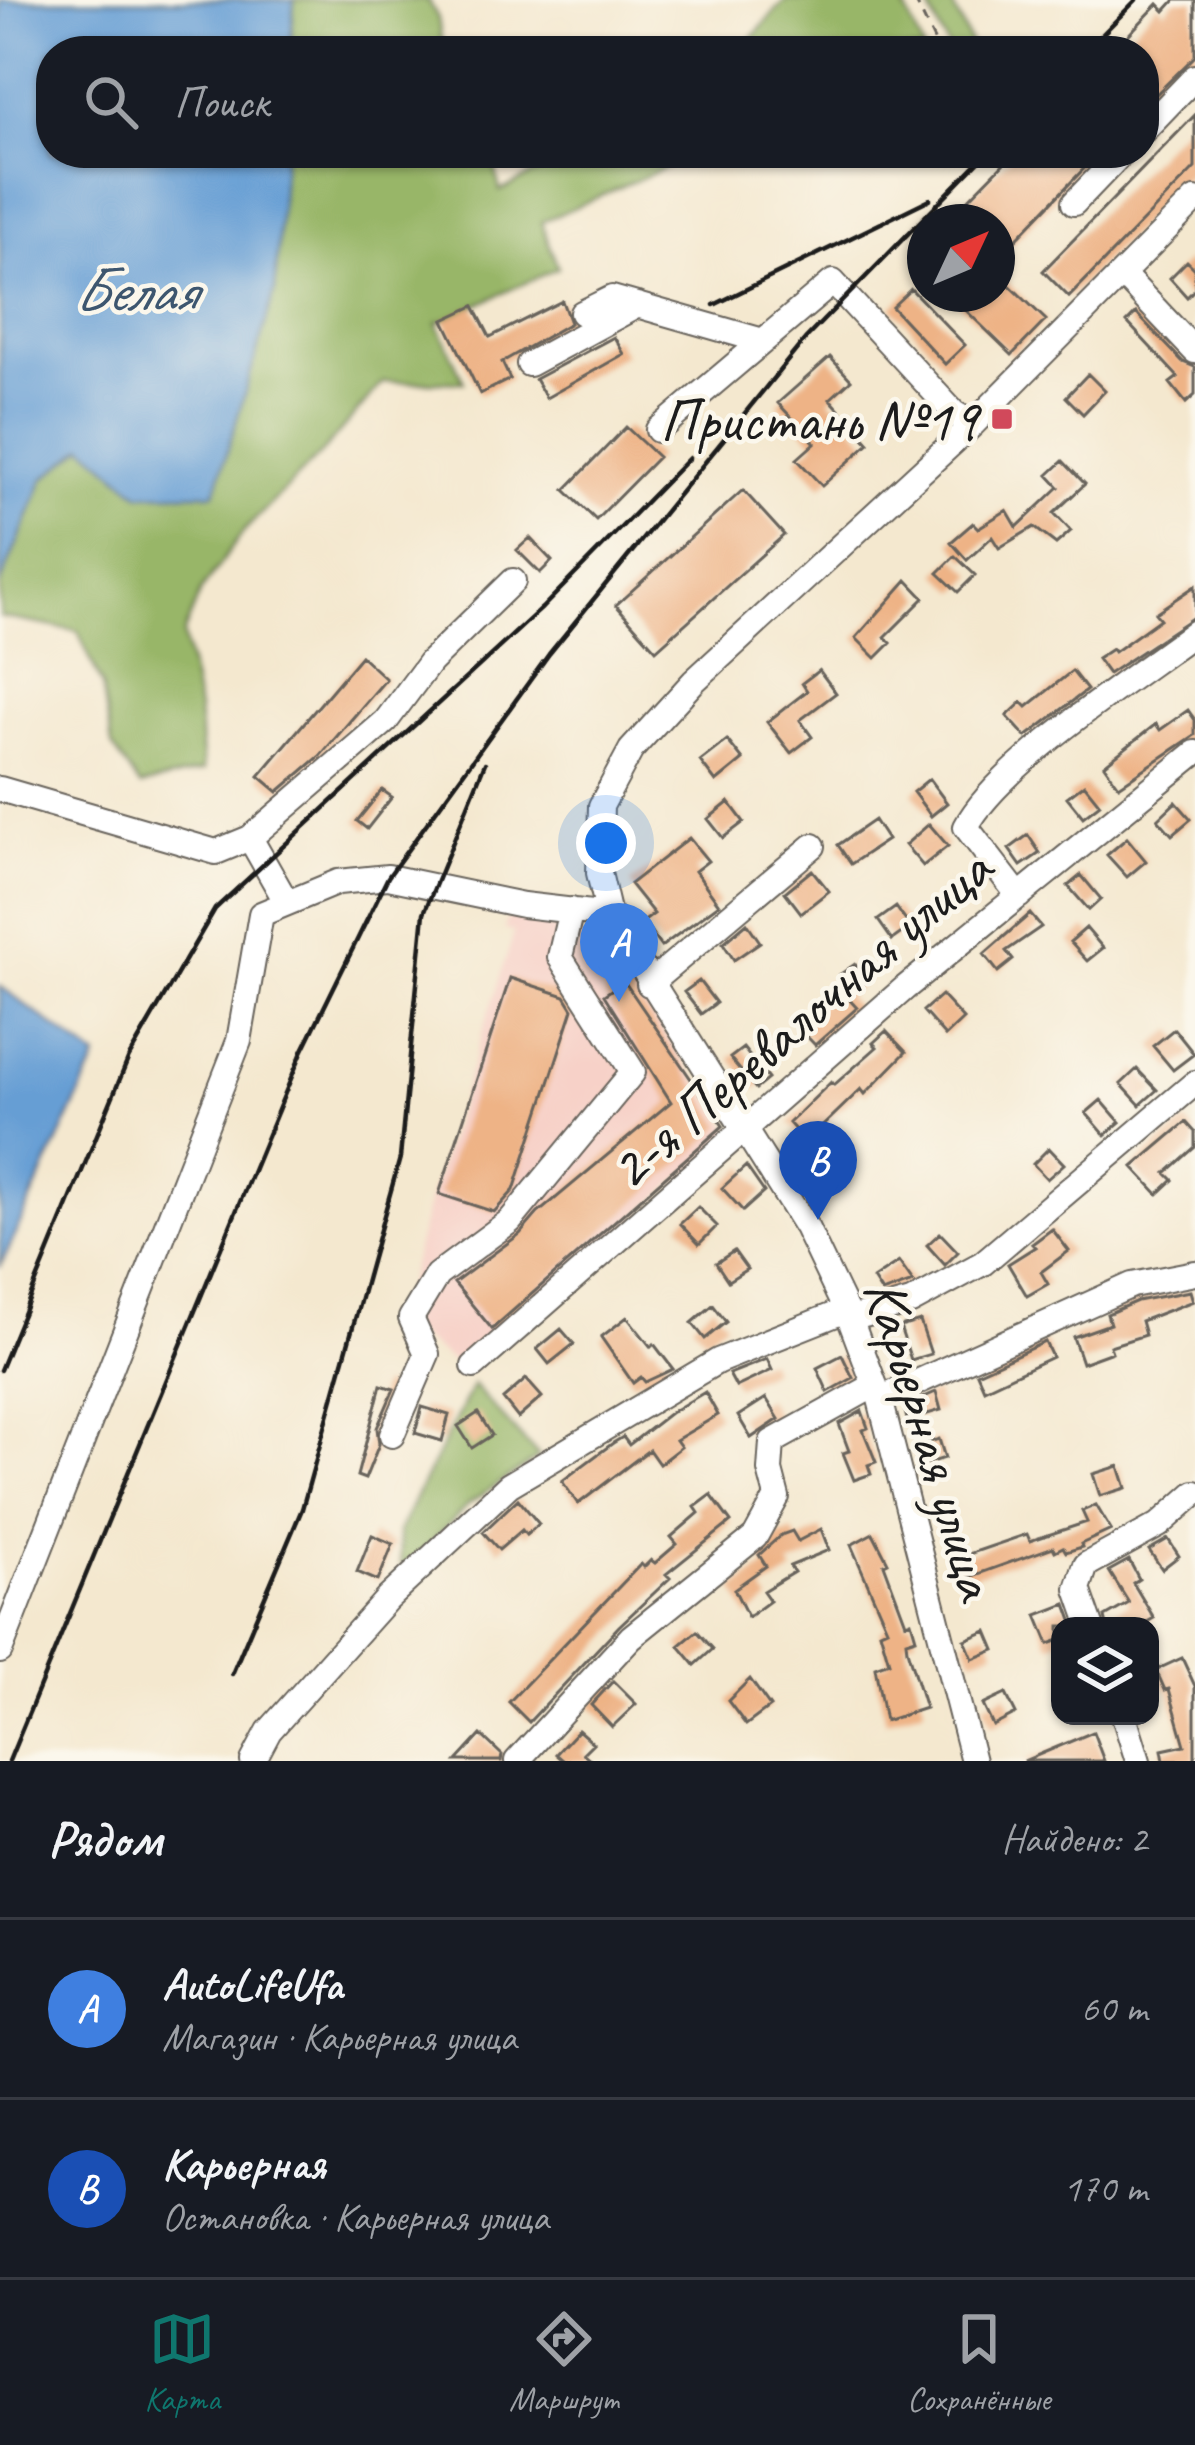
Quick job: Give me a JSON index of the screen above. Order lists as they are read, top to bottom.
{
  "streets": {
    "street": ["2-я Перевалочная улица", "Карьерная улица"]
  },
  "crossings": [
    ["2-я Перевалочная улица", "Карьерная улица"]
  ],
  "water": ["Белая"],
  "places": {
    "transit": ["Пристань №19"]
  },
  "north": "top right",
  "page": {
    "search": "Поиск",
    "pins": ["A", "B"],
    "heading": ["Рядом", "Найдено: 2"],
    "list": [
      {
        "mark": "A",
        "name": "AutoLifeUfa",
        "note": "Магазин · Карьерная улица",
        "value": "60 m"
      },
      {
        "mark": "B",
        "name": "Карьерная",
        "note": "Остановка · Карьерная улица",
        "value": "170 m"
      }
    ],
    "nav": ["Карта", "Маршрут", "Сохранённые"]
  }
}
